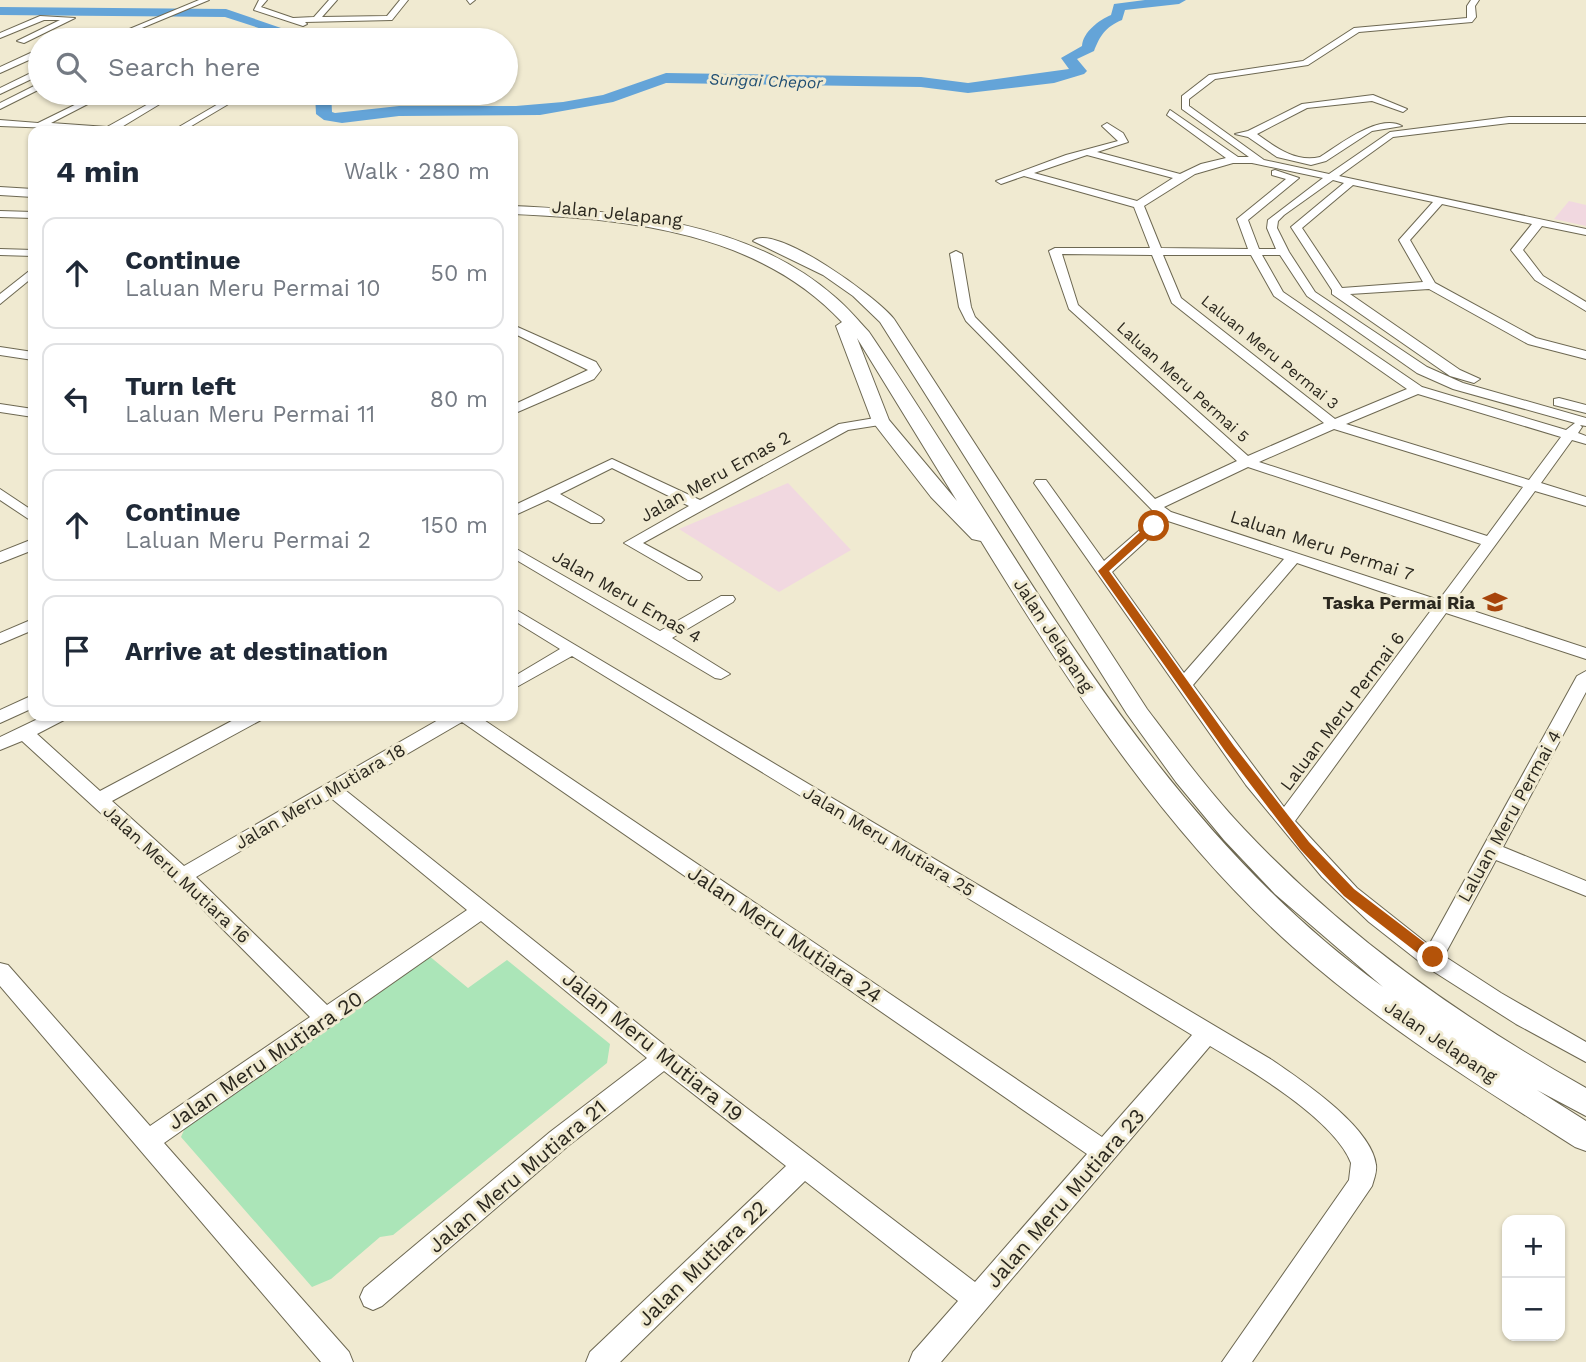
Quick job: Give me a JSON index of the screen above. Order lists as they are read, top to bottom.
{
  "streets": {
    "main road": ["Jalan Jelapang"],
    "street": [
      "Laluan Meru Permai 3",
      "Laluan Meru Permai 5",
      "Jalan Meru Emas 2",
      "Laluan Meru Permai 7",
      "Jalan Meru Emas 4",
      "Laluan Meru Permai 6",
      "Jalan Meru Mutiara 18",
      "Laluan Meru Permai 4",
      "Jalan Meru Mutiara 25",
      "Jalan Meru Mutiara 16",
      "Jalan Meru Mutiara 24",
      "Jalan Meru Mutiara 19",
      "Jalan Meru Mutiara 20",
      "Jalan Meru Mutiara 21",
      "Jalan Meru Mutiara 23",
      "Jalan Mutiara 22"
    ]
  },
  "crossings": [
    ["Laluan Meru Permai 3", "Laluan Meru Permai 5"],
    ["Laluan Meru Permai 3", "Laluan Meru Permai 6"],
    ["Laluan Meru Permai 5", "Laluan Meru Permai 6"],
    ["Laluan Meru Permai 7", "Laluan Meru Permai 6"],
    ["Jalan Meru Mutiara 18", "Jalan Meru Mutiara 16"],
    ["Jalan Meru Mutiara 18", "Jalan Meru Mutiara 19"],
    ["Jalan Meru Mutiara 25", "Jalan Meru Mutiara 23"],
    ["Jalan Meru Mutiara 16", "Jalan Meru Mutiara 20"],
    ["Jalan Meru Mutiara 24", "Jalan Meru Mutiara 23"],
    ["Jalan Meru Mutiara 19", "Jalan Meru Mutiara 20"],
    ["Jalan Meru Mutiara 19", "Jalan Meru Mutiara 21"],
    ["Jalan Meru Mutiara 19", "Jalan Meru Mutiara 23"],
    ["Jalan Meru Mutiara 19", "Jalan Mutiara 22"]
  ],
  "water": ["Sungai Chepor"],
  "places": {
    "school or university": ["Taska Permai Ria"]
  },
  "page": {
    "search": "Search here",
    "heading": ["4 min", "Walk · 280 m"],
    "list": [
      ["Continue", "Laluan Meru Permai 10", "50 m"],
      ["Turn left", "Laluan Meru Permai 11", "80 m"],
      ["Continue", "Laluan Meru Permai 2", "150 m"],
      "Arrive at destination"
    ],
    "map_buttons": ["+", "−"]
  }
}
